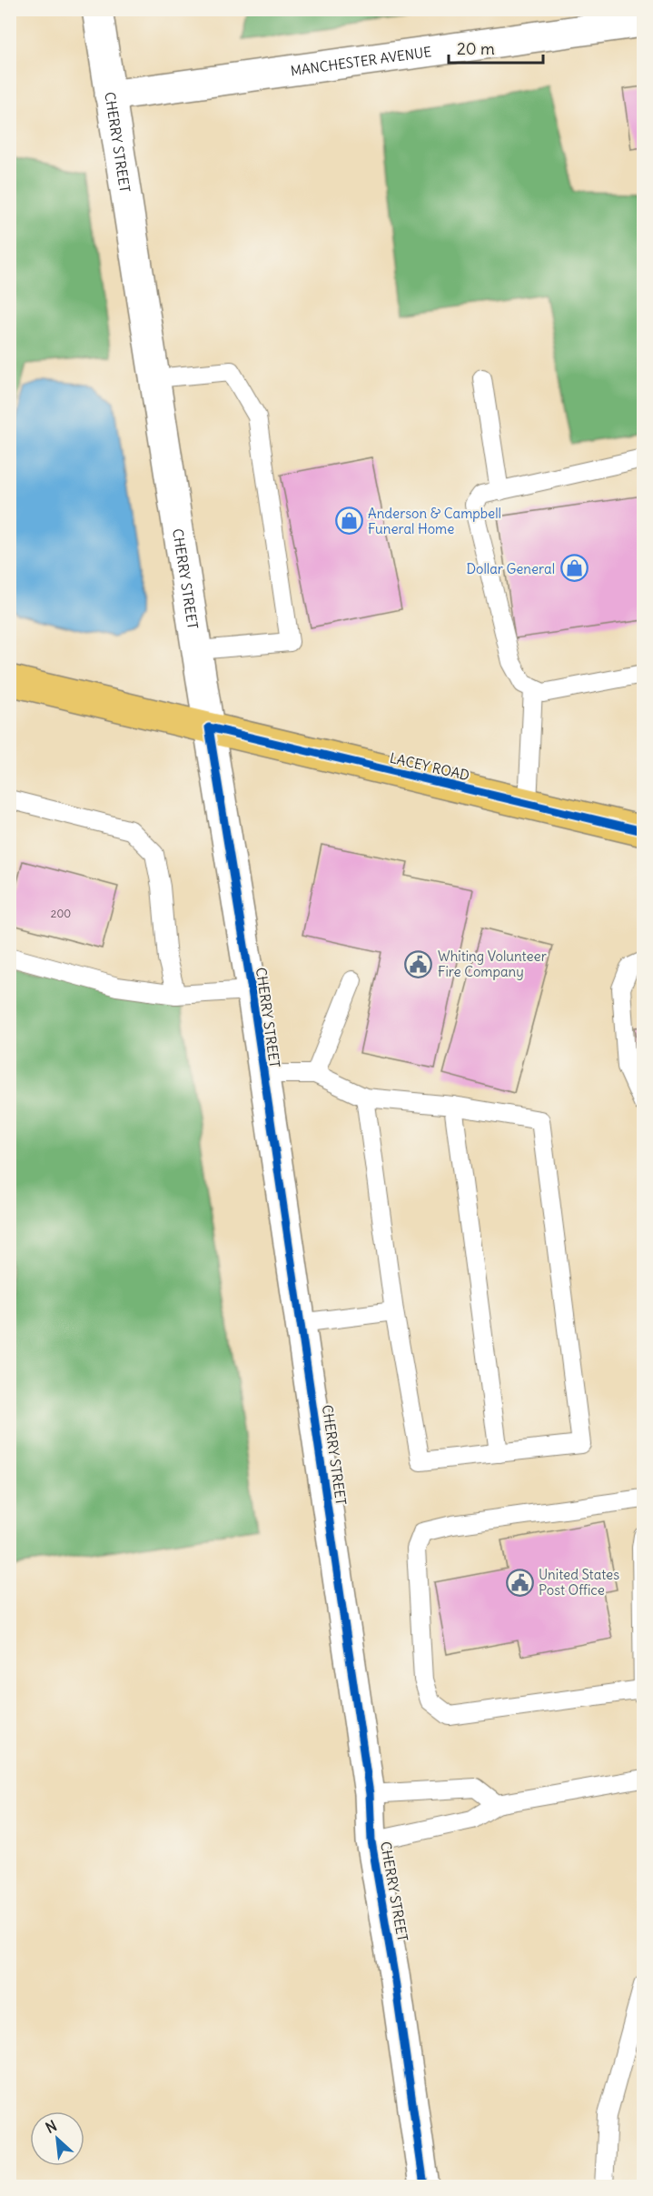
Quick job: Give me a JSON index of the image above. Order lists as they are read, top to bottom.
{
  "streets": {
    "main road": ["LACEY ROAD"],
    "street": ["MANCHESTER AVENUE", "CHERRY STREET"]
  },
  "crossings": [
    ["MANCHESTER AVENUE", "CHERRY STREET"],
    ["CHERRY STREET", "LACEY ROAD"]
  ],
  "places": {
    "shop": ["Anderson & Campbell Funeral Home", "Dollar General"],
    "public building": ["Whiting Volunteer Fire Company", "United States Post Office"]
  },
  "house_numbers": ["200"],
  "scale_bar": "20 m",
  "north": "top left"
}
